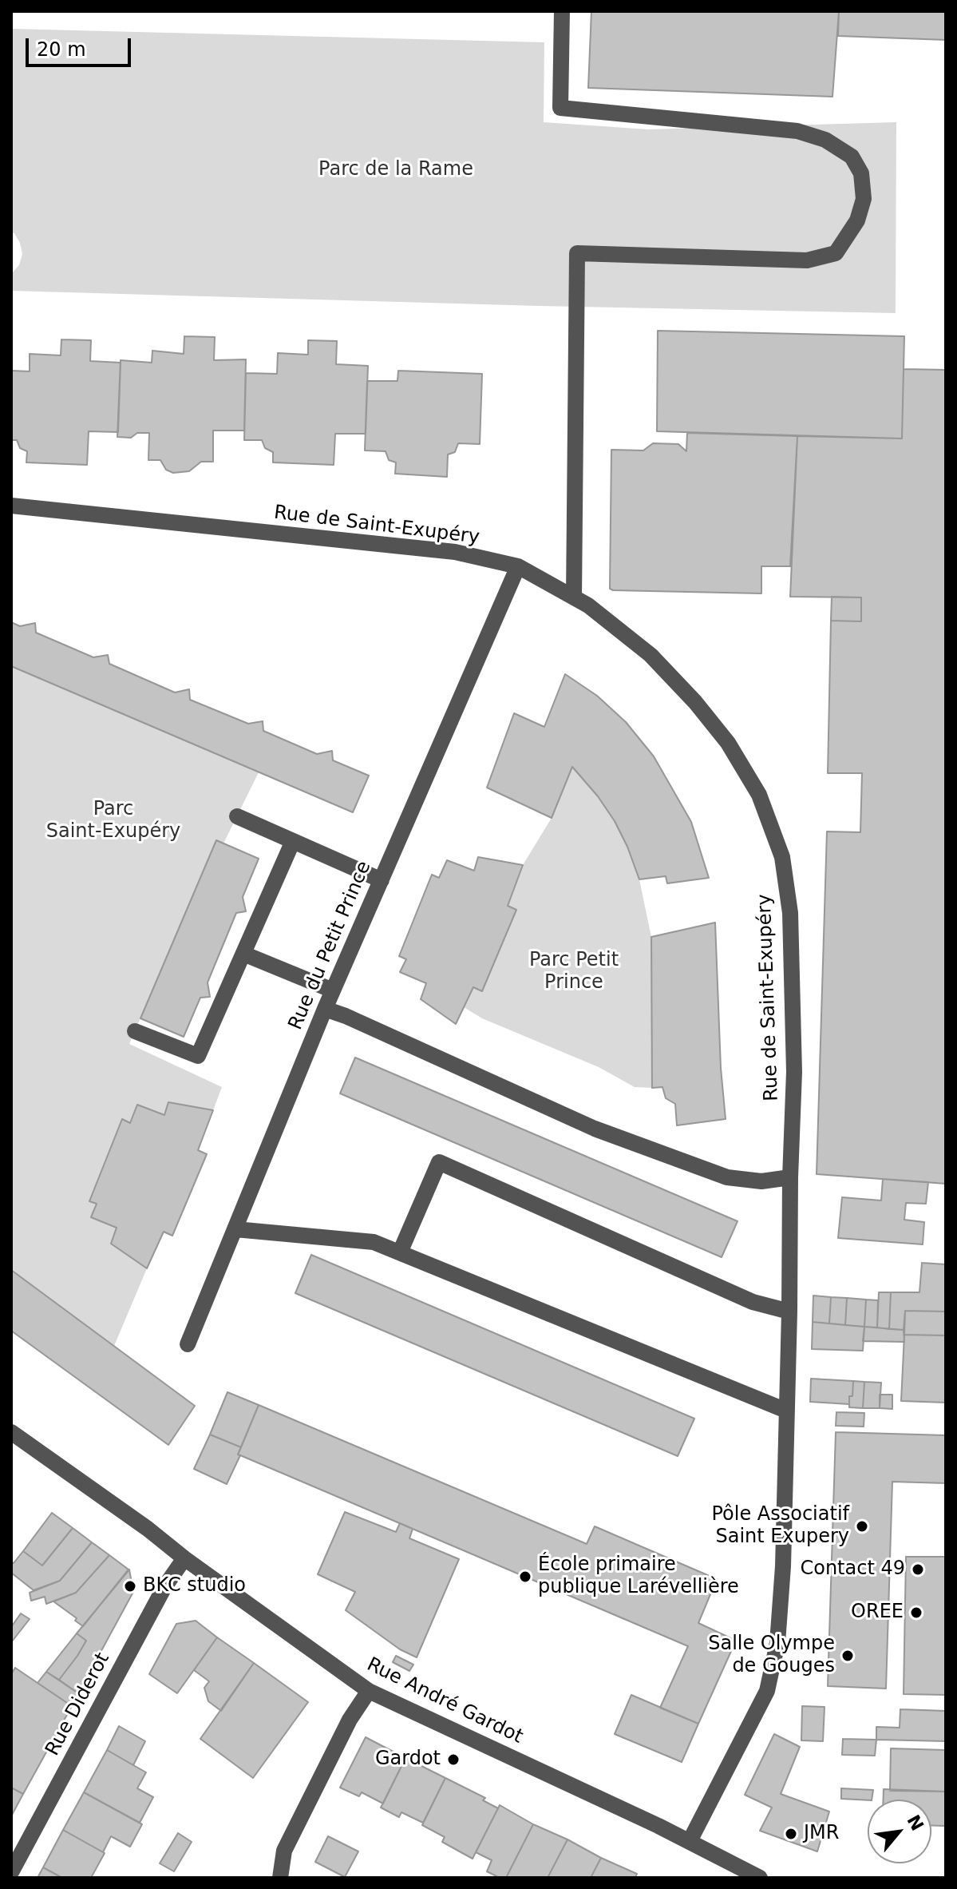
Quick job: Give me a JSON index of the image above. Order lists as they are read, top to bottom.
{
  "streets": {
    "street": [
      "Rue de Saint-Exupéry",
      "Rue du Petit Prince",
      "Rue André Gardot",
      "Rue Diderot"
    ]
  },
  "crossings": [
    ["Rue de Saint-Exupéry", "Rue du Petit Prince"],
    ["Rue de Saint-Exupéry", "Rue André Gardot"],
    ["Rue André Gardot", "Rue Diderot"]
  ],
  "parks": ["Parc de la Rame", "Parc Saint-Exupéry", "Parc Petit Prince"],
  "places": [
    "Pôle Associatif Saint Exupery",
    "Contact 49",
    "École primaire publique Larévellière",
    "BKC studio",
    "OREE",
    "Salle Olympe de Gouges",
    "Gardot",
    "JMR"
  ],
  "scale_bar": "20 m",
  "north": "top right"
}
